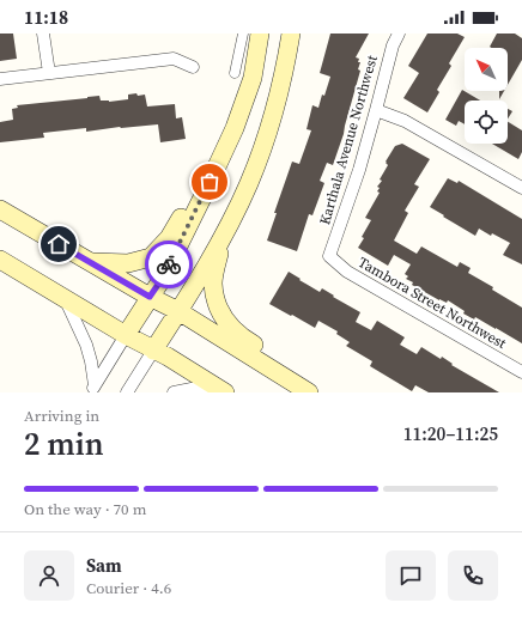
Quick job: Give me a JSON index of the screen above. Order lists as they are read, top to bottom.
{
  "streets": {
    "street": ["Karthala Avenue Northwest", "Tambora Street Northwest"]
  },
  "crossings": [
    ["Karthala Avenue Northwest", "Tambora Street Northwest"]
  ],
  "north": "top left",
  "page": {
    "status": "11:18",
    "heading": ["2 min", "Arriving in", "11:20–11:25"],
    "panel": ["Sam", "Courier · 4.6"],
    "bar": "On the way · 70 m"
  }
}
